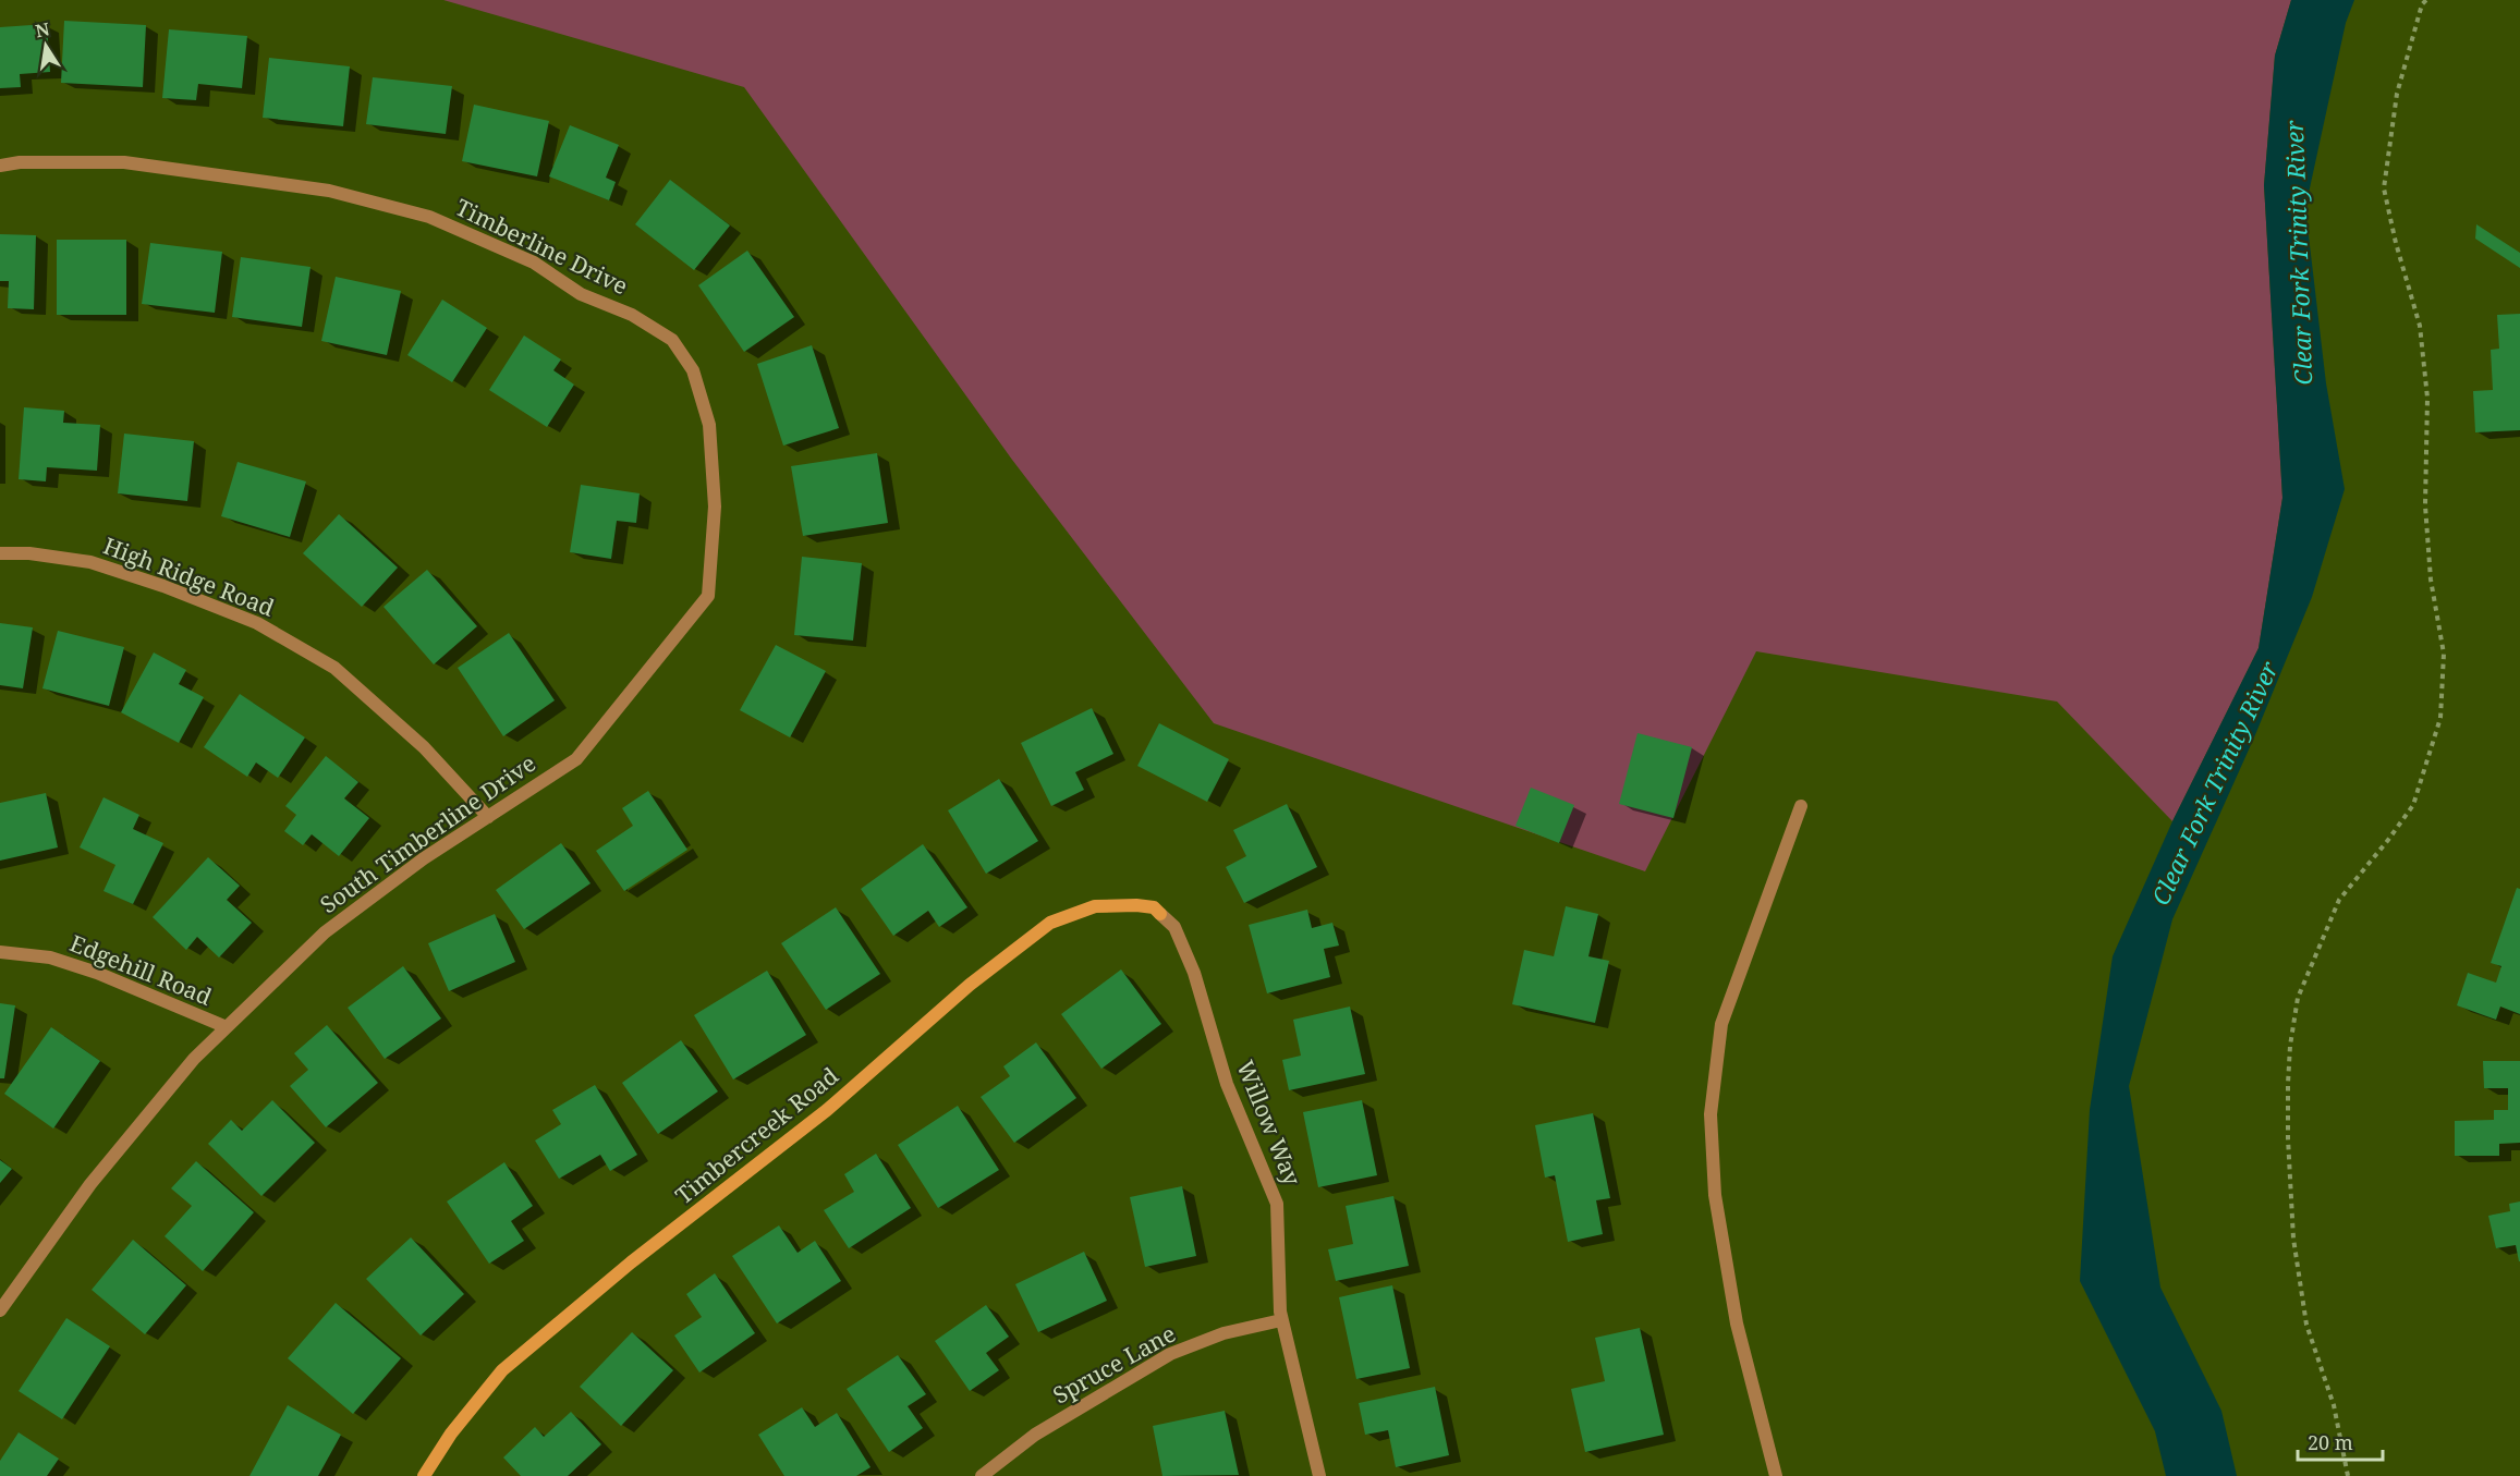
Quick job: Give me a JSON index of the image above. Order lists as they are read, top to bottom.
{
  "streets": {
    "street": [
      "Timberline Drive",
      "High Ridge Road",
      "South Timberline Drive",
      "Edgehill Road",
      "Willow Way",
      "Timbercreek Road",
      "Spruce Lane"
    ]
  },
  "crossings": [
    ["Timberline Drive", "South Timberline Drive"],
    ["High Ridge Road", "South Timberline Drive"],
    ["South Timberline Drive", "Edgehill Road"],
    ["Willow Way", "Timbercreek Road"],
    ["Willow Way", "Spruce Lane"]
  ],
  "water": ["Clear Fork Trinity River"],
  "scale_bar": "20 m",
  "north": "top"
}
